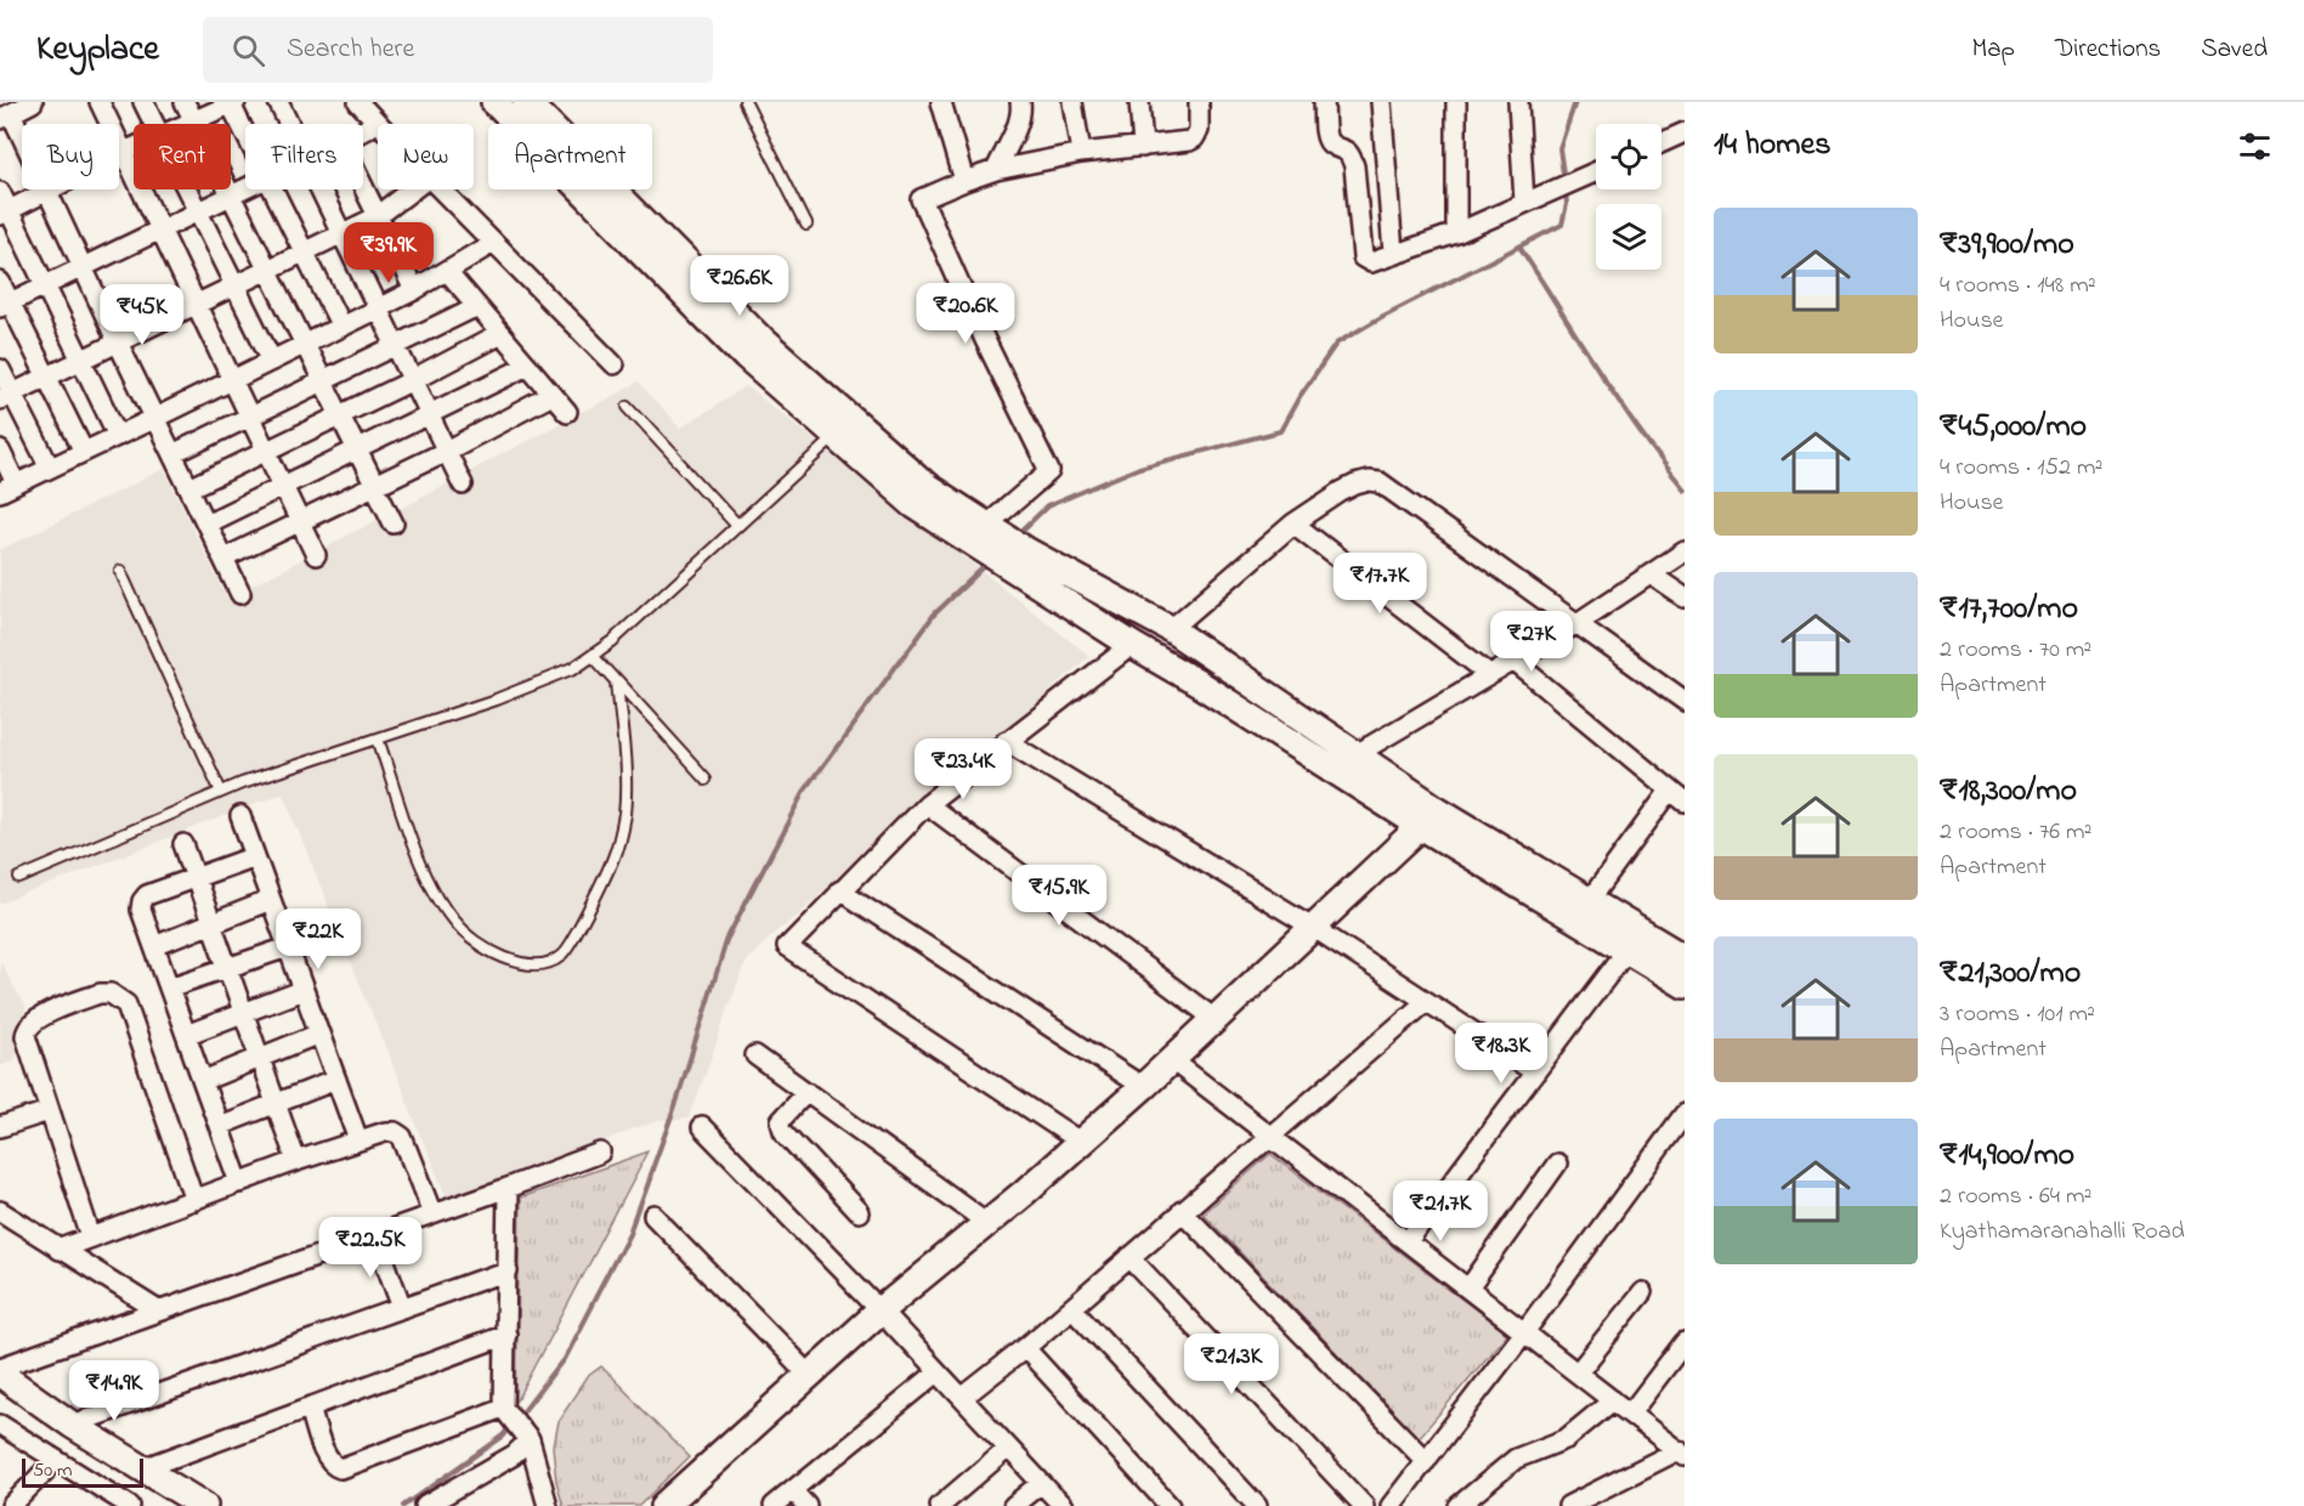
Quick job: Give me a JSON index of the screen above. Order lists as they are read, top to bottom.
{
  "scale_bar": "50 m",
  "page": {
    "header": "Keyplace",
    "search": "Search here",
    "nav": ["Map", "Directions", "Saved"],
    "heading": "14 homes",
    "chip": [
      "Buy",
      "Rent",
      "Filters",
      "New",
      "Apartment"
    ],
    "list": [
      {
        "name": "₹39,900/mo",
        "note": "4 rooms · 148 m² · House"
      },
      {
        "name": "₹45,000/mo",
        "note": "4 rooms · 152 m² · House"
      },
      {
        "name": "₹17,700/mo",
        "note": "2 rooms · 70 m² · Apartment"
      },
      {
        "name": "₹18,300/mo",
        "note": "2 rooms · 76 m² · Apartment"
      },
      {
        "name": "₹21,300/mo",
        "note": "3 rooms · 101 m² · Apartment"
      },
      {
        "name": "₹14,900/mo",
        "note": "2 rooms · 64 m² · Kyathamaranahalli Road"
      }
    ],
    "price": [
      "₹39.9K",
      "₹26.6K",
      "₹20.6K",
      "₹45K",
      "₹17.7K",
      "₹27K",
      "₹23.4K",
      "₹15.9K",
      "₹22K",
      "₹18.3K",
      "₹21.7K",
      "₹22.5K",
      "₹21.3K",
      "₹14.9K"
    ],
    "scale": "50 m"
  }
}
